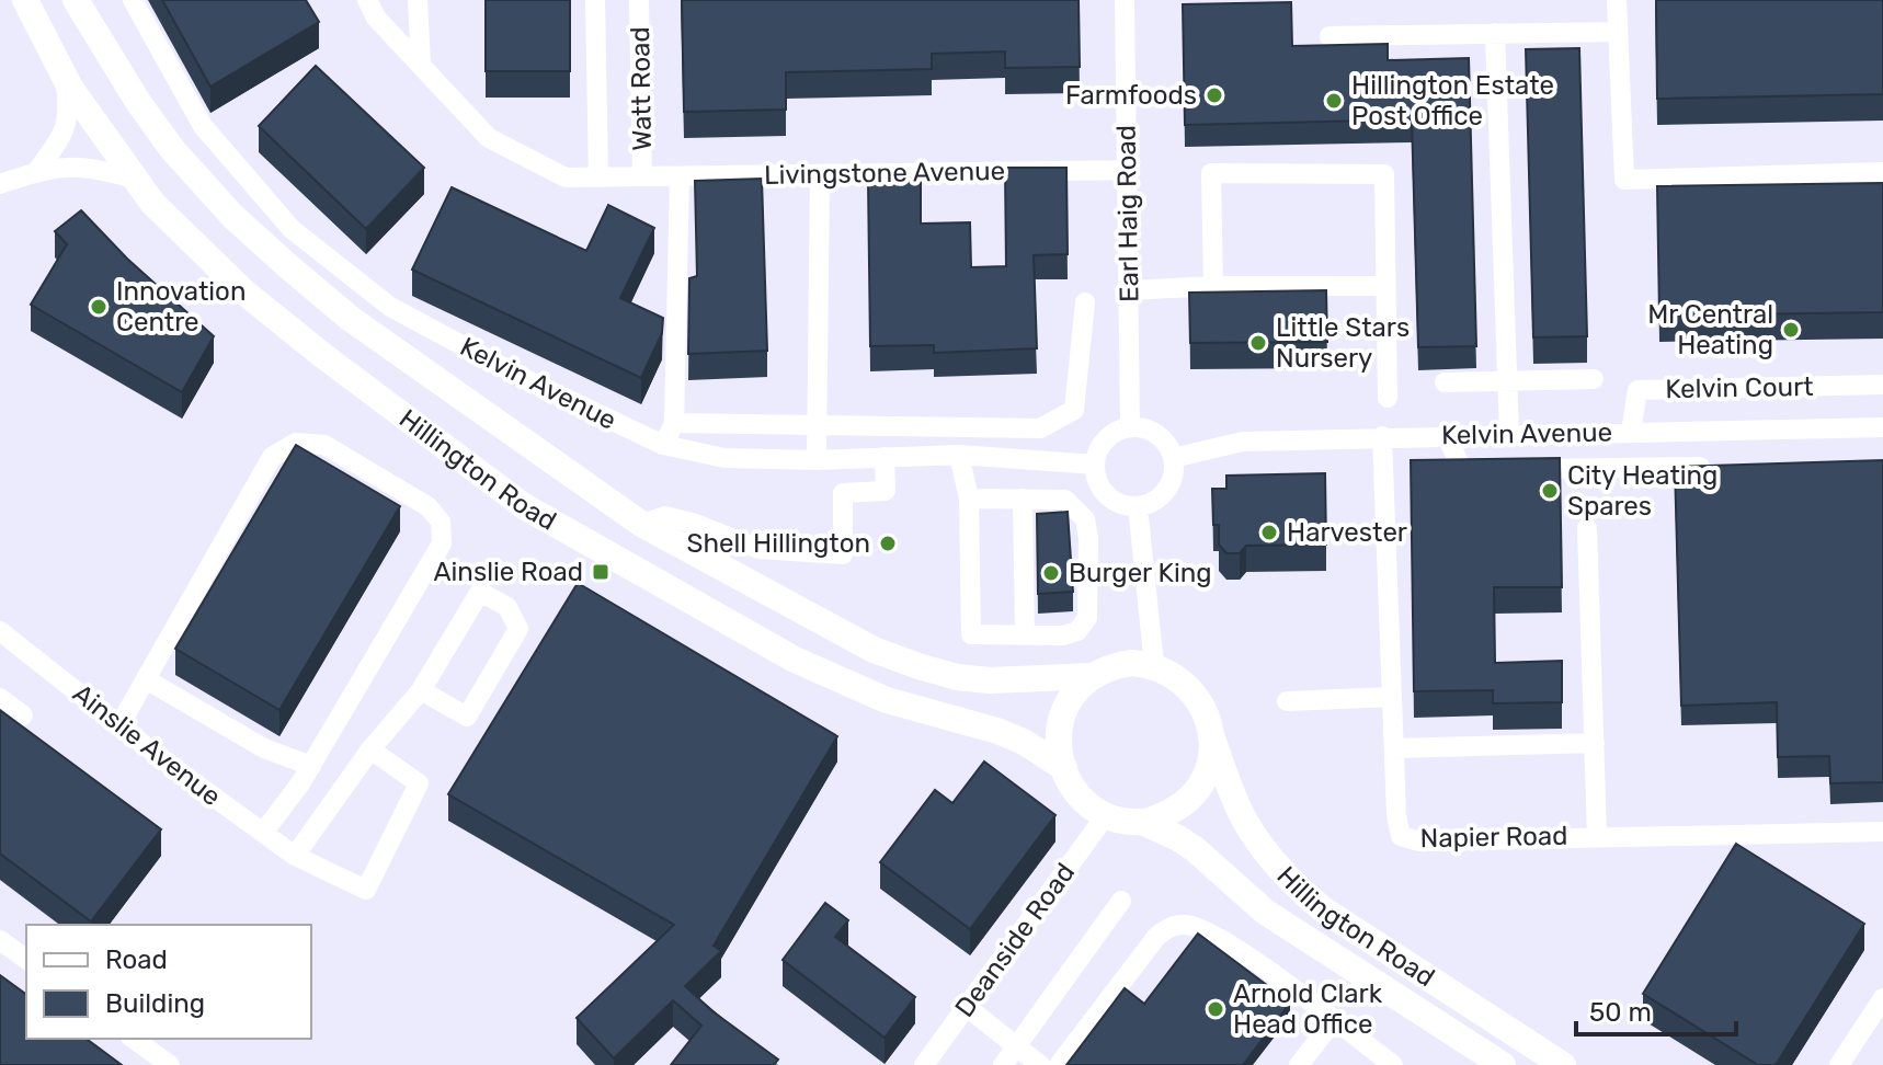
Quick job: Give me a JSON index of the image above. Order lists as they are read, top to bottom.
{
  "streets": {
    "main road": ["Hillington Road"],
    "street": [
      "Watt Road",
      "Livingstone Avenue",
      "Earl Haig Road",
      "Kelvin Avenue",
      "Kelvin Court",
      "Ainslie Avenue",
      "Napier Road",
      "Deanside Road"
    ]
  },
  "crossings": [
    ["Watt Road", "Livingstone Avenue"],
    ["Livingstone Avenue", "Earl Haig Road"],
    ["Earl Haig Road", "Kelvin Avenue"],
    ["Kelvin Avenue", "Kelvin Court"],
    ["Kelvin Avenue", "Napier Road"],
    ["Hillington Road", "Deanside Road"]
  ],
  "places": {
    "other": [
      "Farmfoods",
      "Hillington Estate Post Office",
      "Innovation Centre",
      "Mr Central Heating",
      "Little Stars Nursery",
      "City Heating Spares",
      "Harvester",
      "Shell Hillington",
      "Burger King",
      "Arnold Clark Head Office"
    ],
    "transit": ["Ainslie Road"]
  },
  "legend": ["Road", "Building"],
  "scale_bar": "50 m"
}
